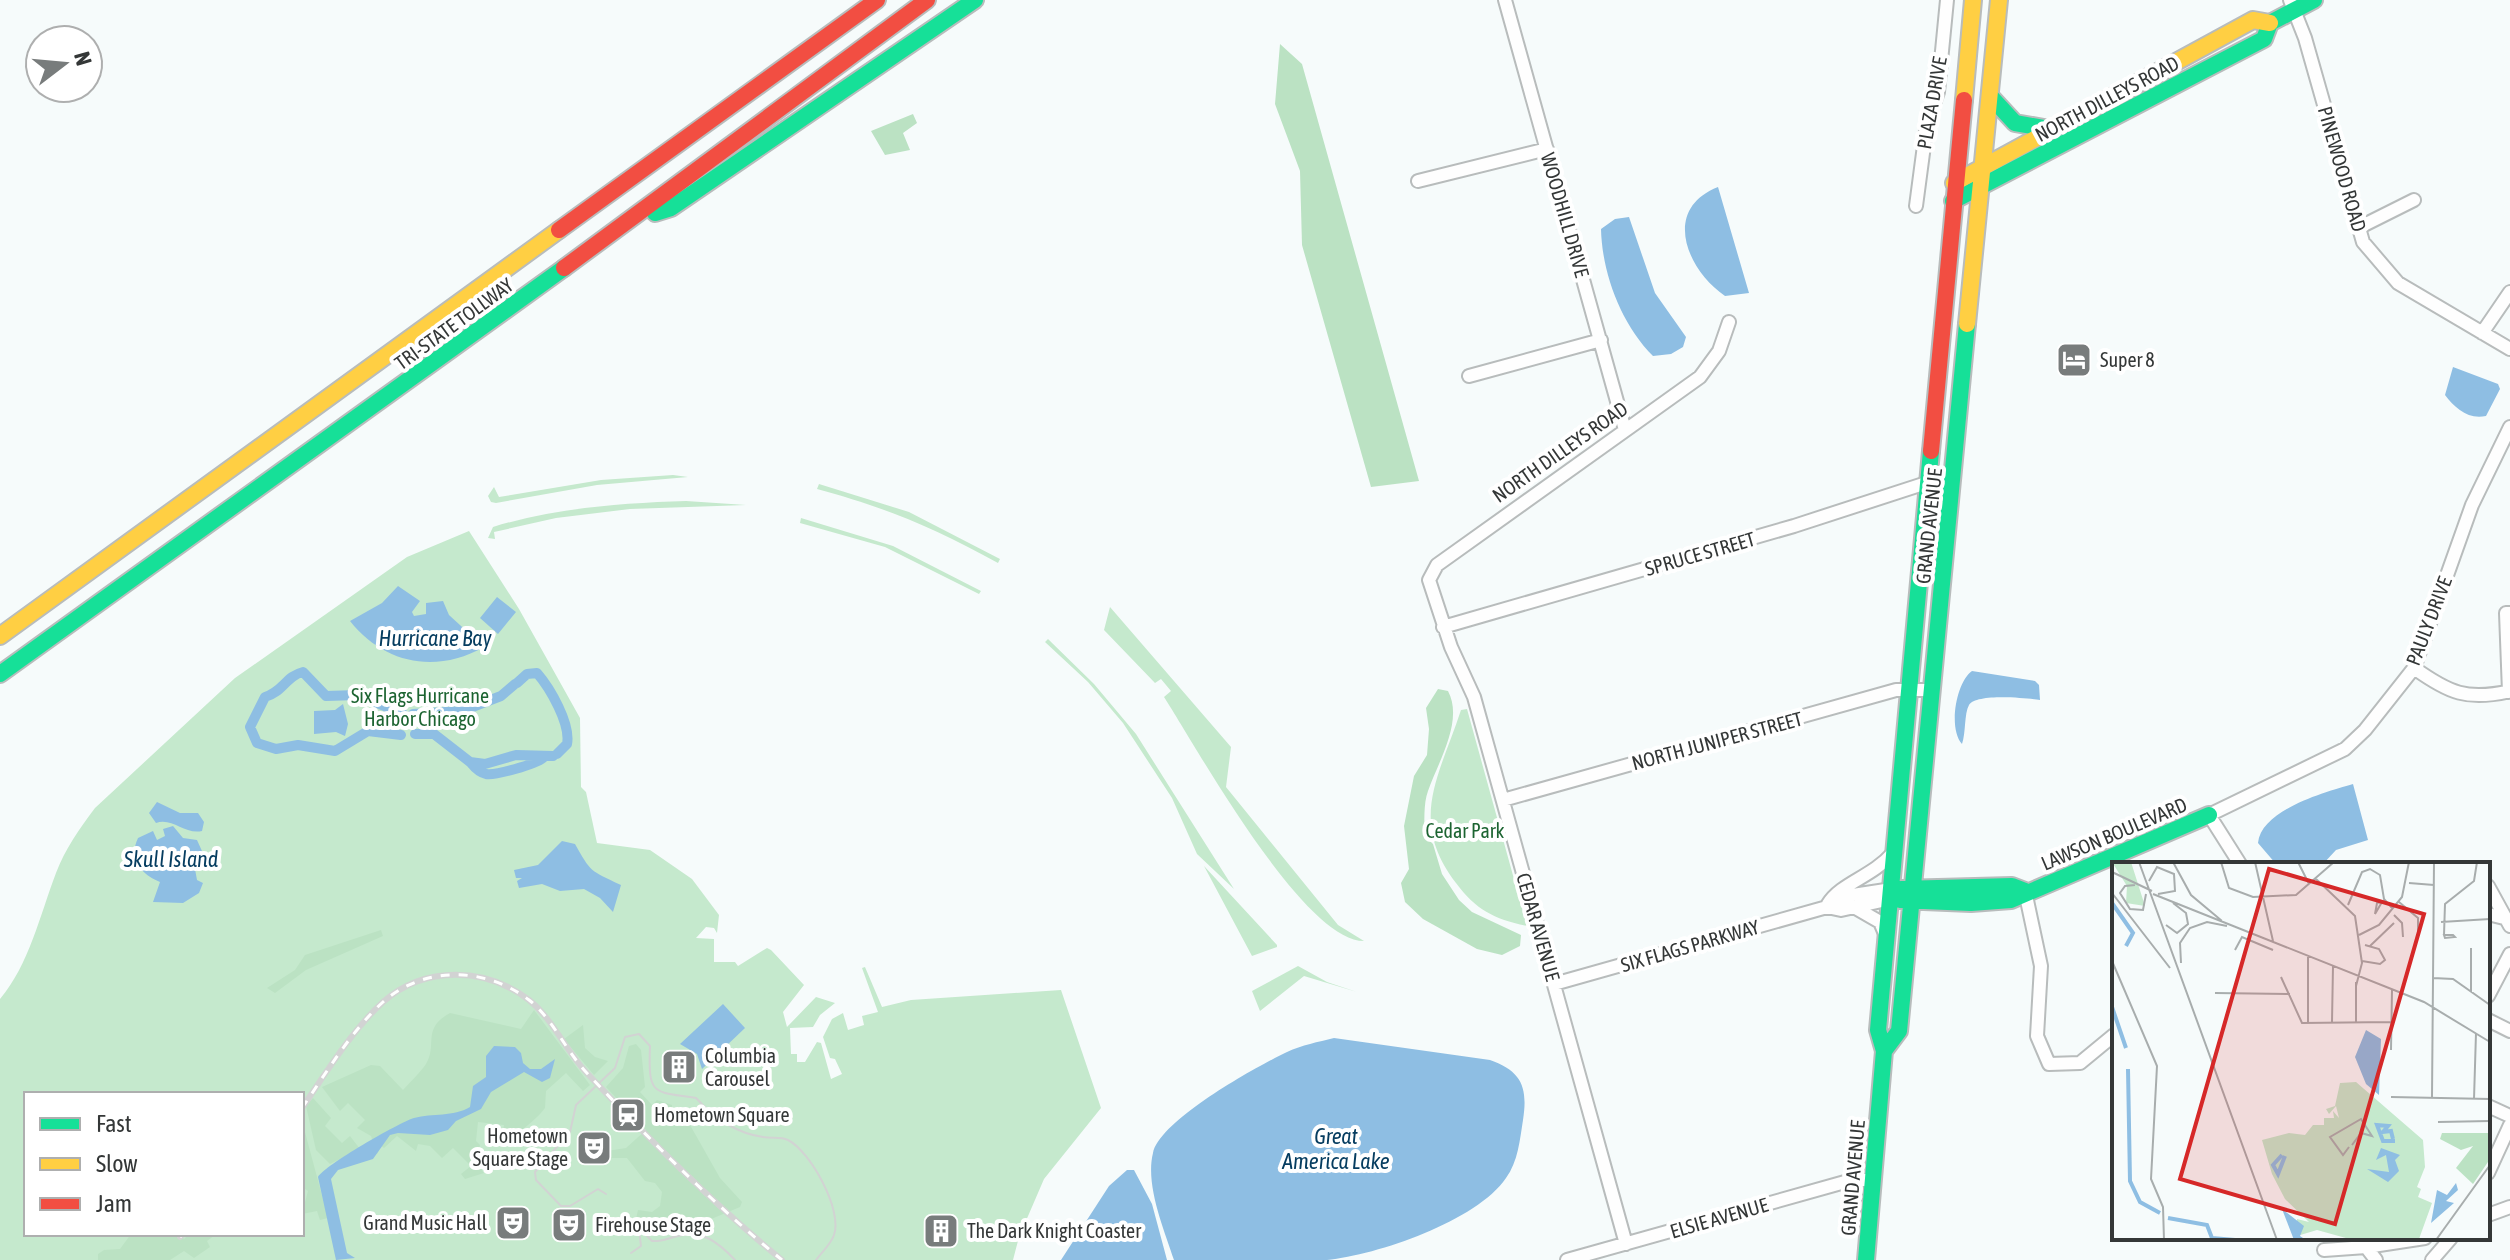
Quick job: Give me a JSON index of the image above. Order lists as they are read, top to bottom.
{
  "streets": {
    "main road": [
      "NORTH DILLEYS ROAD",
      "TRI-STATE TOLLWAY",
      "GRAND AVENUE",
      "LAWSON BOULEVARD"
    ],
    "street": [
      "PLAZA DRIVE",
      "PINEWOOD ROAD",
      "WOODHILL DRIVE",
      "SPRUCE STREET",
      "PAULY DRIVE",
      "NORTH JUNIPER STREET",
      "CEDAR AVENUE",
      "SIX FLAGS PARKWAY",
      "ELSIE AVENUE"
    ]
  },
  "crossings": [
    ["NORTH DILLEYS ROAD", "PINEWOOD ROAD"],
    ["NORTH DILLEYS ROAD", "WOODHILL DRIVE"],
    ["NORTH DILLEYS ROAD", "GRAND AVENUE"],
    ["NORTH DILLEYS ROAD", "CEDAR AVENUE"],
    ["GRAND AVENUE", "SPRUCE STREET"],
    ["GRAND AVENUE", "NORTH JUNIPER STREET"],
    ["GRAND AVENUE", "LAWSON BOULEVARD"],
    ["GRAND AVENUE", "SIX FLAGS PARKWAY"],
    ["GRAND AVENUE", "ELSIE AVENUE"],
    ["SPRUCE STREET", "CEDAR AVENUE"],
    ["PAULY DRIVE", "LAWSON BOULEVARD"],
    ["NORTH JUNIPER STREET", "CEDAR AVENUE"],
    ["LAWSON BOULEVARD", "SIX FLAGS PARKWAY"],
    ["CEDAR AVENUE", "SIX FLAGS PARKWAY"],
    ["CEDAR AVENUE", "ELSIE AVENUE"]
  ],
  "water": ["Hurricane Bay", "Skull Island", "Great America Lake"],
  "parks": ["Six Flags Hurricane Harbor Chicago", "Cedar Park"],
  "places": {
    "hotel": ["Super 8"],
    "building": ["Columbia Carousel", "The Dark Knight Coaster"],
    "station": ["Hometown Square"],
    "theatre": ["Hometown Square Stage", "Grand Music Hall", "Firehouse Stage"]
  },
  "legend": ["Fast", "Slow", "Jam"],
  "north": "right"
}
